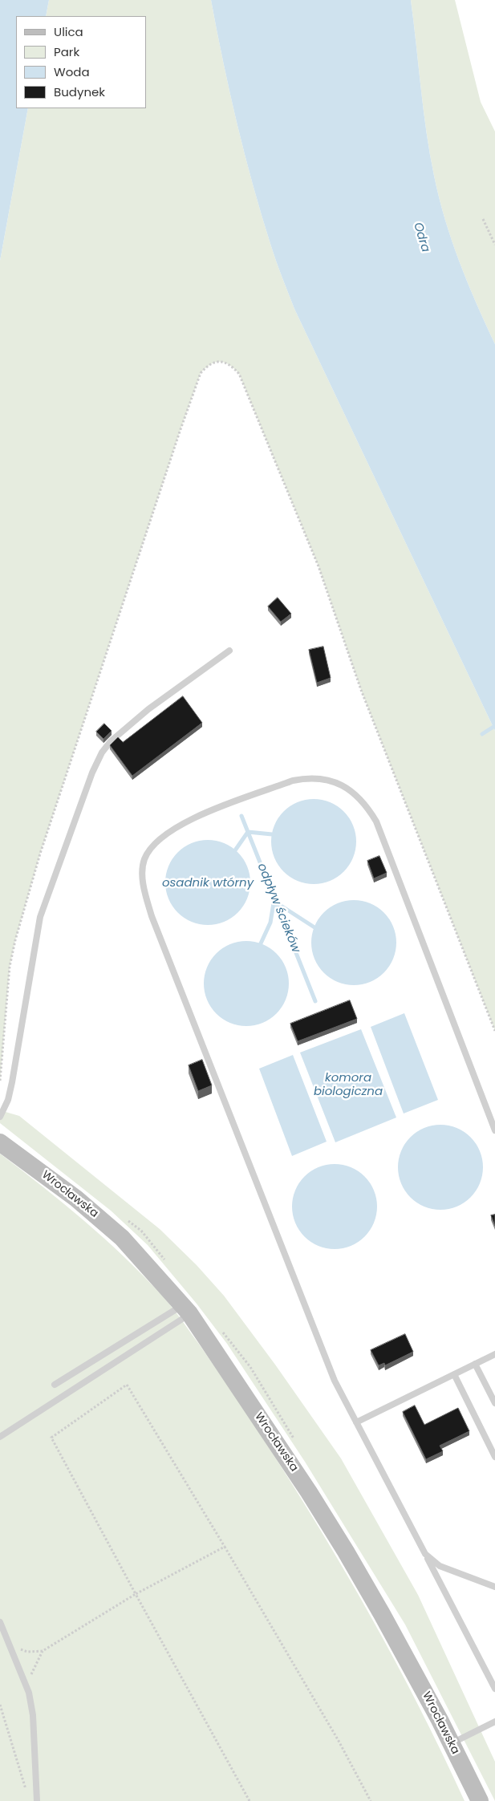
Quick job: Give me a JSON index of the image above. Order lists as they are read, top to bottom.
{
  "streets": {
    "main road": ["Wrocławska"]
  },
  "water": [
    "Odra",
    "osadnik wtórny",
    "odpływ ścieków",
    "komora biologiczna"
  ],
  "legend": [
    "Ulica",
    "Park",
    "Woda",
    "Budynek"
  ]
}
